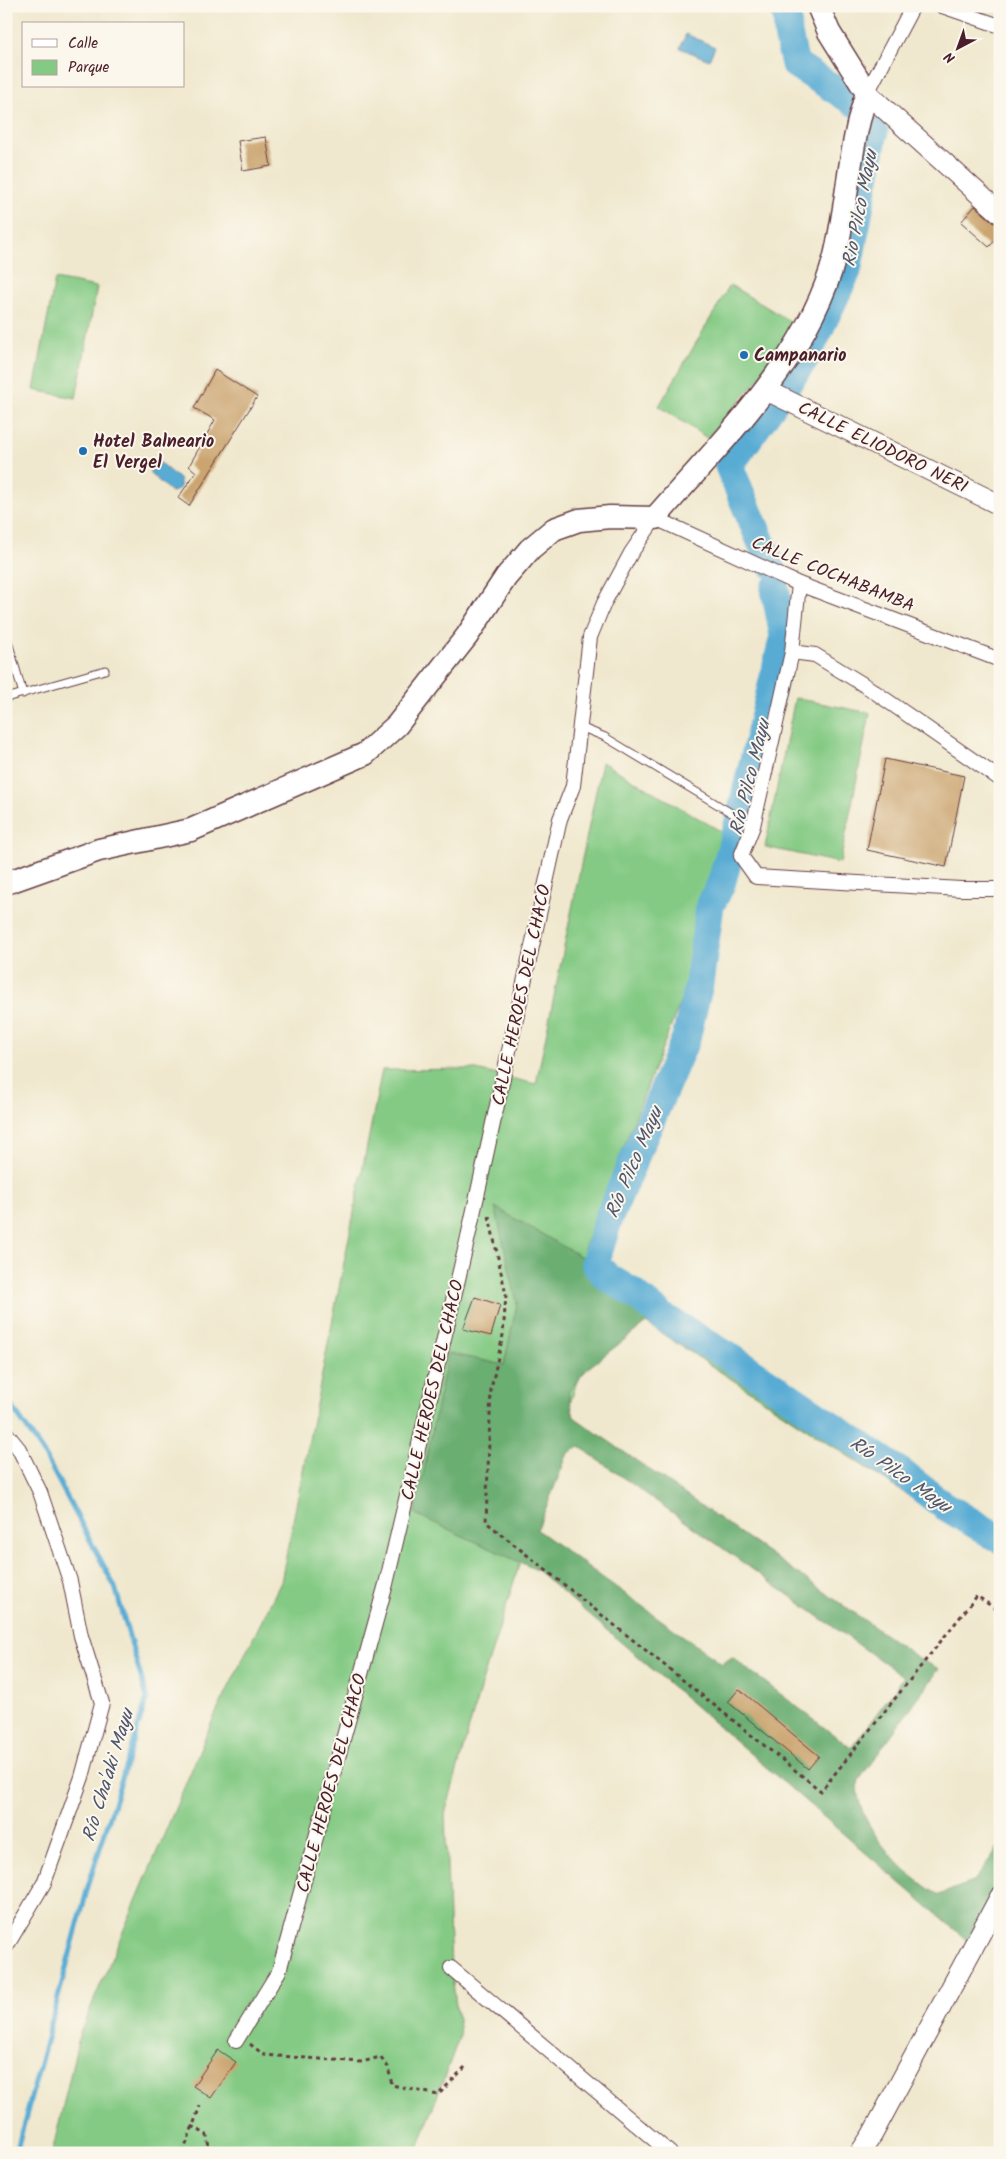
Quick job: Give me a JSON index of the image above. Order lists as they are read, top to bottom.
{
  "streets": {
    "main road": ["CALLE HEROES DEL CHACO"],
    "street": ["CALLE ELIODORO NERI", "CALLE COCHABAMBA"]
  },
  "crossings": [
    ["CALLE ELIODORO NERI", "CALLE HEROES DEL CHACO"],
    ["CALLE COCHABAMBA", "CALLE HEROES DEL CHACO"]
  ],
  "water": ["Rio Pilco Mayu", "Río Pilco Mayu", "Río Cha'aki Mayu"],
  "places": ["Campanario", "Hotel Balneario El Vergel"],
  "legend": ["Calle", "Parque"],
  "north": "bottom left"
}
